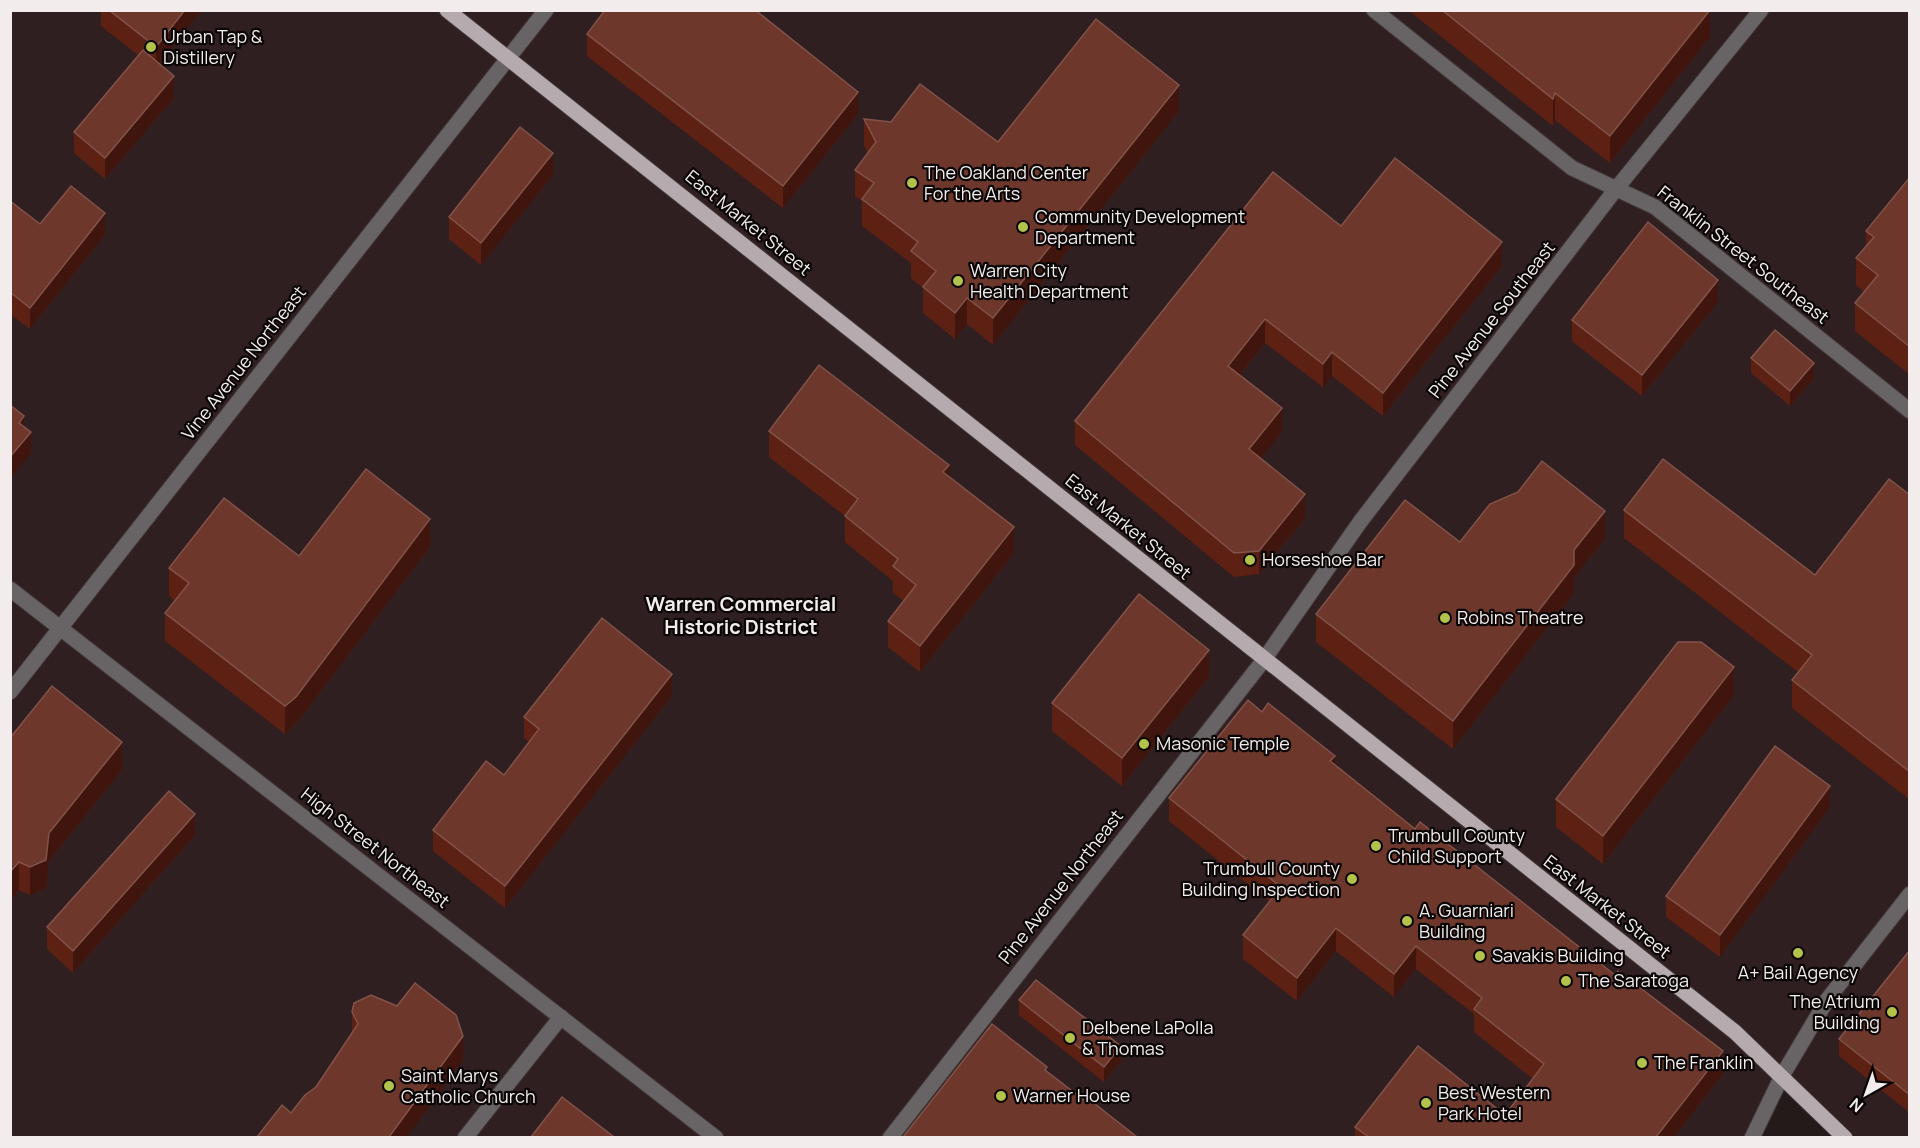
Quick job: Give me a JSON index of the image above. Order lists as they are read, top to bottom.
{
  "streets": {
    "main road": ["East Market Street"],
    "street": [
      "Franklin Street Southeast",
      "Pine Avenue Southeast",
      "Vine Avenue Northeast",
      "High Street Northeast",
      "Pine Avenue Northeast"
    ]
  },
  "crossings": [
    ["East Market Street", "Pine Avenue Southeast"],
    ["East Market Street", "Vine Avenue Northeast"],
    ["East Market Street", "Pine Avenue Northeast"],
    ["Franklin Street Southeast", "Pine Avenue Southeast"],
    ["Pine Avenue Southeast", "Pine Avenue Northeast"],
    ["Vine Avenue Northeast", "High Street Northeast"]
  ],
  "districts": ["Warren Commercial Historic District"],
  "places": [
    "Urban Tap & Distillery",
    "The Oakland Center For the Arts",
    "Community Development Department",
    "Warren City Health Department",
    "Horseshoe Bar",
    "Robins Theatre",
    "Masonic Temple",
    "Trumbull County Child Support",
    "Trumbull County Building Inspection",
    "A. Guarniari Building",
    "A+ Bail Agency",
    "Savakis Building",
    "The Saratoga",
    "The Atrium Building",
    "Delbene LaPolla & Thomas",
    "The Franklin",
    "Saint Marys Catholic Church",
    "Warner House",
    "Best Western Park Hotel"
  ],
  "north": "bottom left"
}
